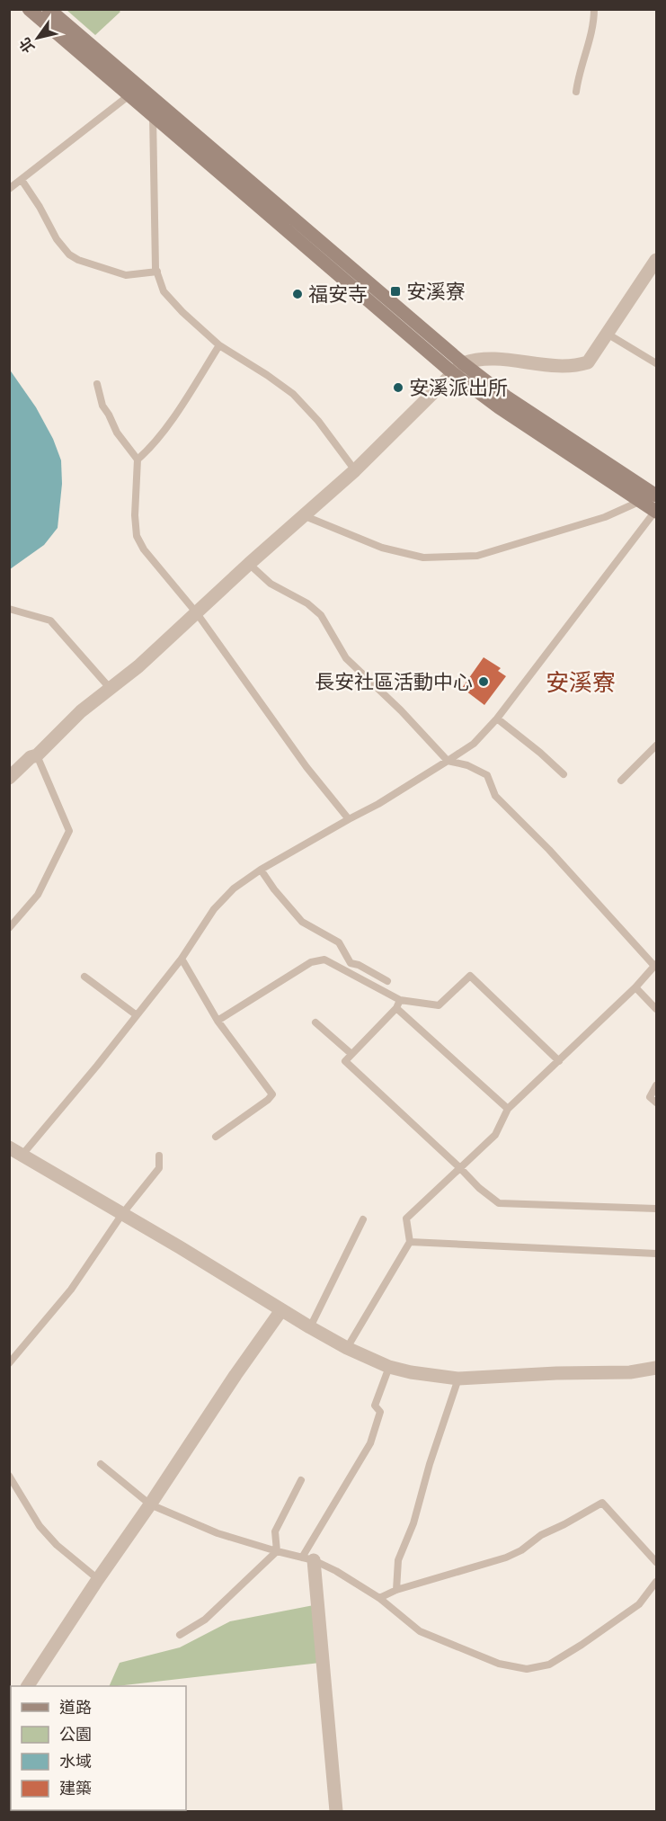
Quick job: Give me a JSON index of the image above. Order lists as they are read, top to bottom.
{
  "districts": ["安溪寮"],
  "places": {
    "transit": ["安溪寮"],
    "other": ["福安寺", "安溪派出所", "長安社區活動中心"]
  },
  "legend": [
    "道路",
    "公園",
    "水域",
    "建築"
  ],
  "north": "bottom left"
}
